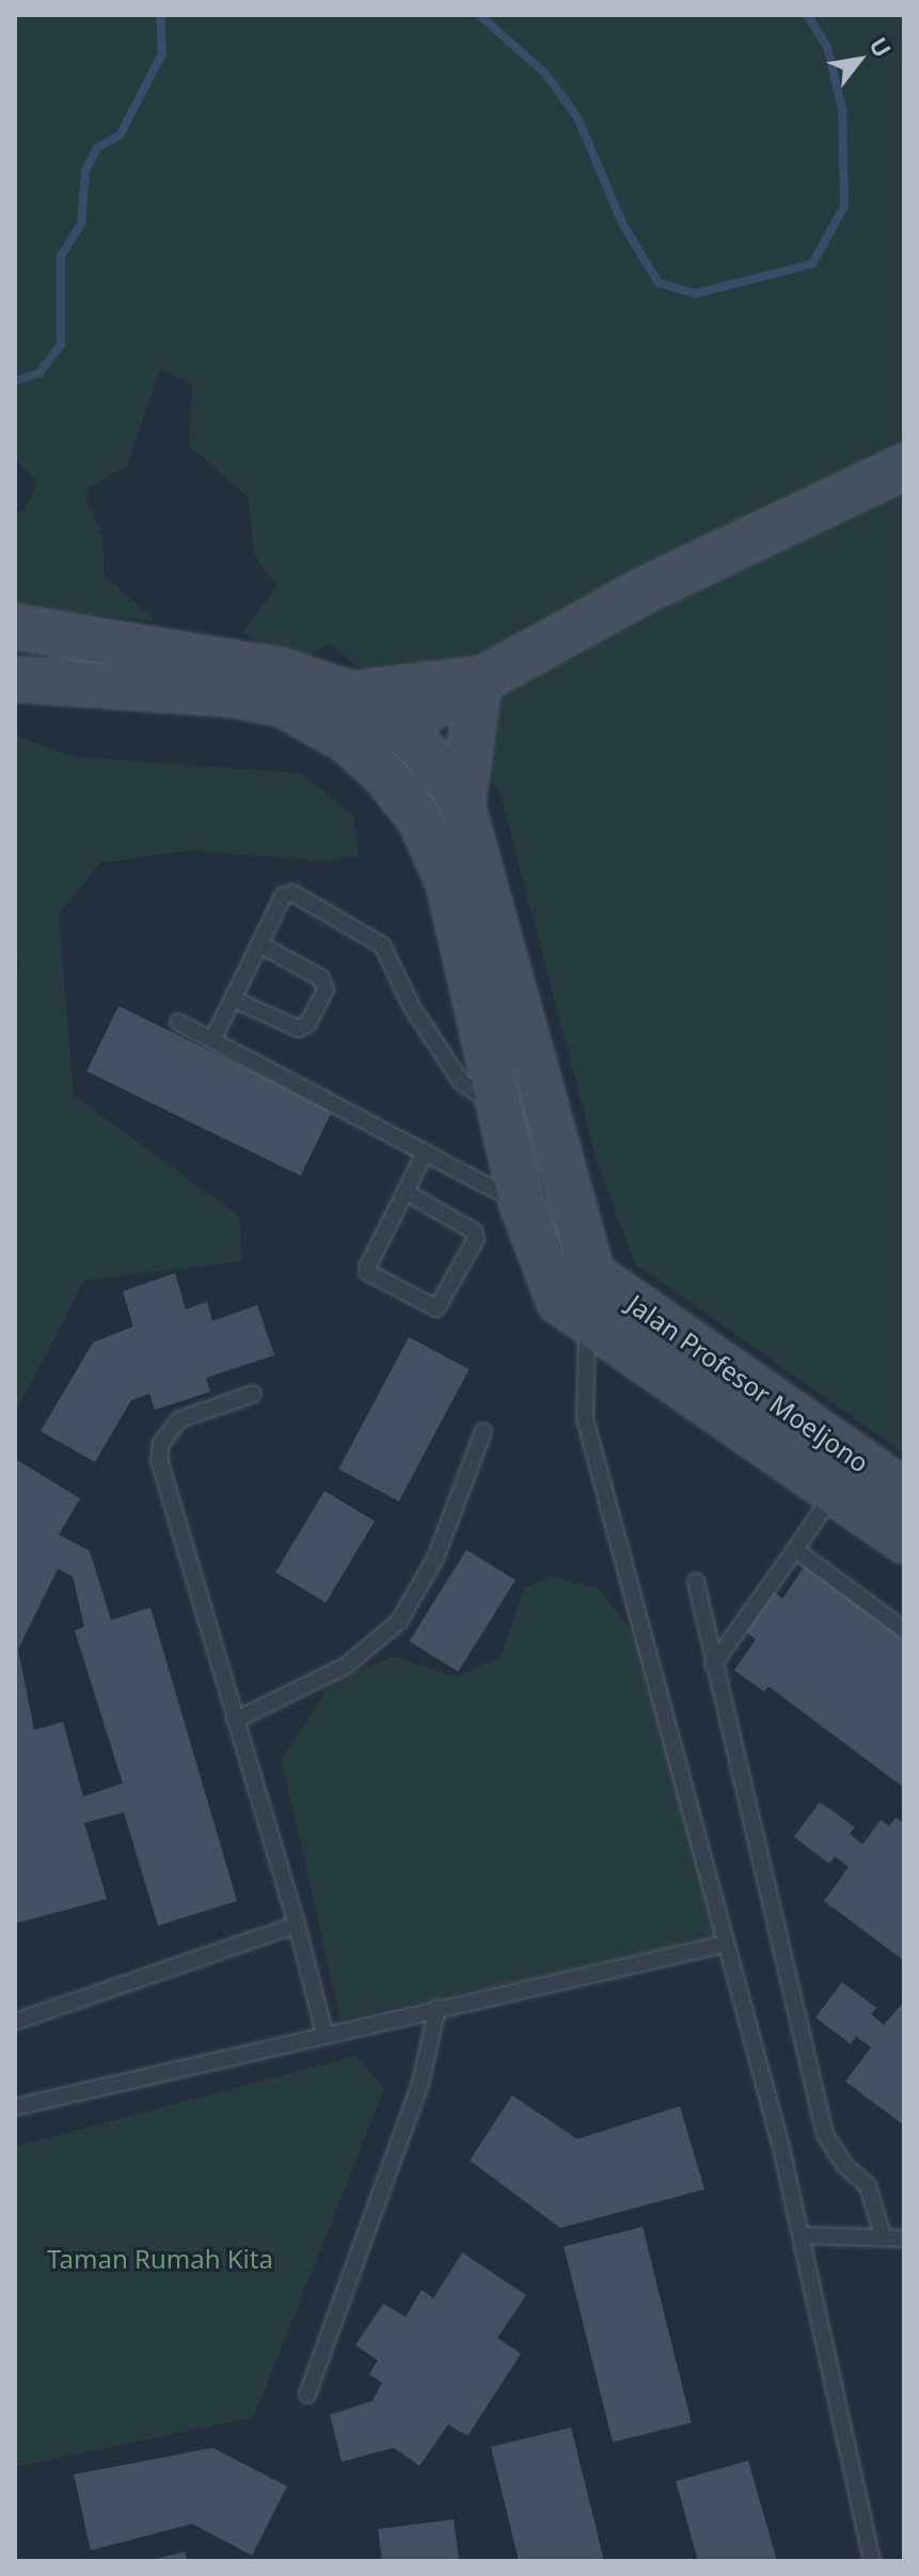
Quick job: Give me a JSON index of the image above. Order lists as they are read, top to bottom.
{
  "streets": {
    "street": ["Jalan Profesor Moeljono"]
  },
  "parks": ["Taman Rumah Kita"],
  "north": "top right"
}
